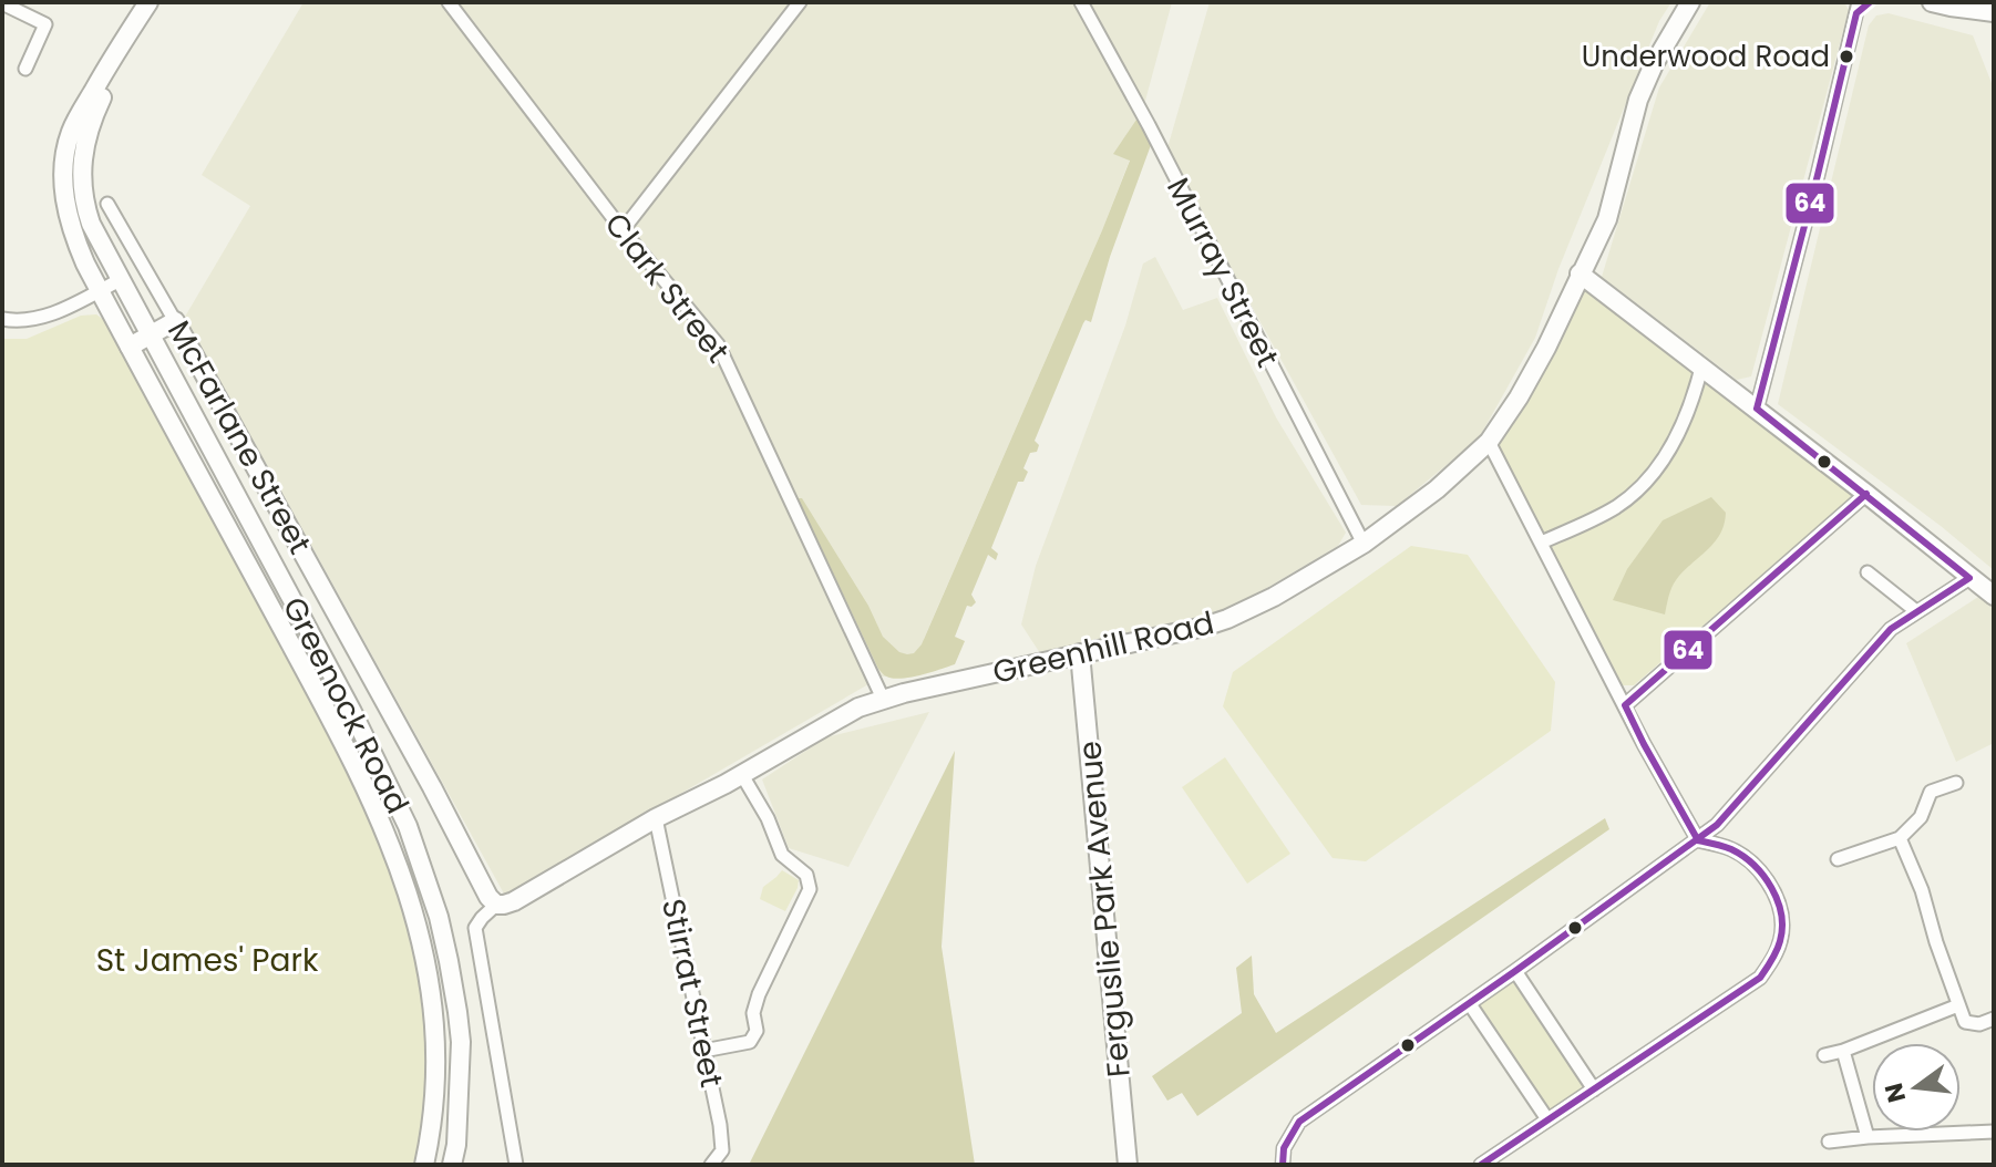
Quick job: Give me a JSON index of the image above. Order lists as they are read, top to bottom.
{
  "streets": {
    "street": [
      "Murray Street",
      "Clark Street",
      "McFarlane Street",
      "Greenhill Road",
      "Greenock Road",
      "Ferguslie Park Avenue",
      "Stirrat Street"
    ]
  },
  "crossings": [
    ["Murray Street", "Greenhill Road"],
    ["Clark Street", "Greenhill Road"],
    ["McFarlane Street", "Greenhill Road"],
    ["Greenhill Road", "Ferguslie Park Avenue"],
    ["Greenhill Road", "Stirrat Street"]
  ],
  "parks": ["St James' Park"],
  "places": ["Underwood Road"],
  "lines": ["transit line 64"],
  "north": "left"
}
